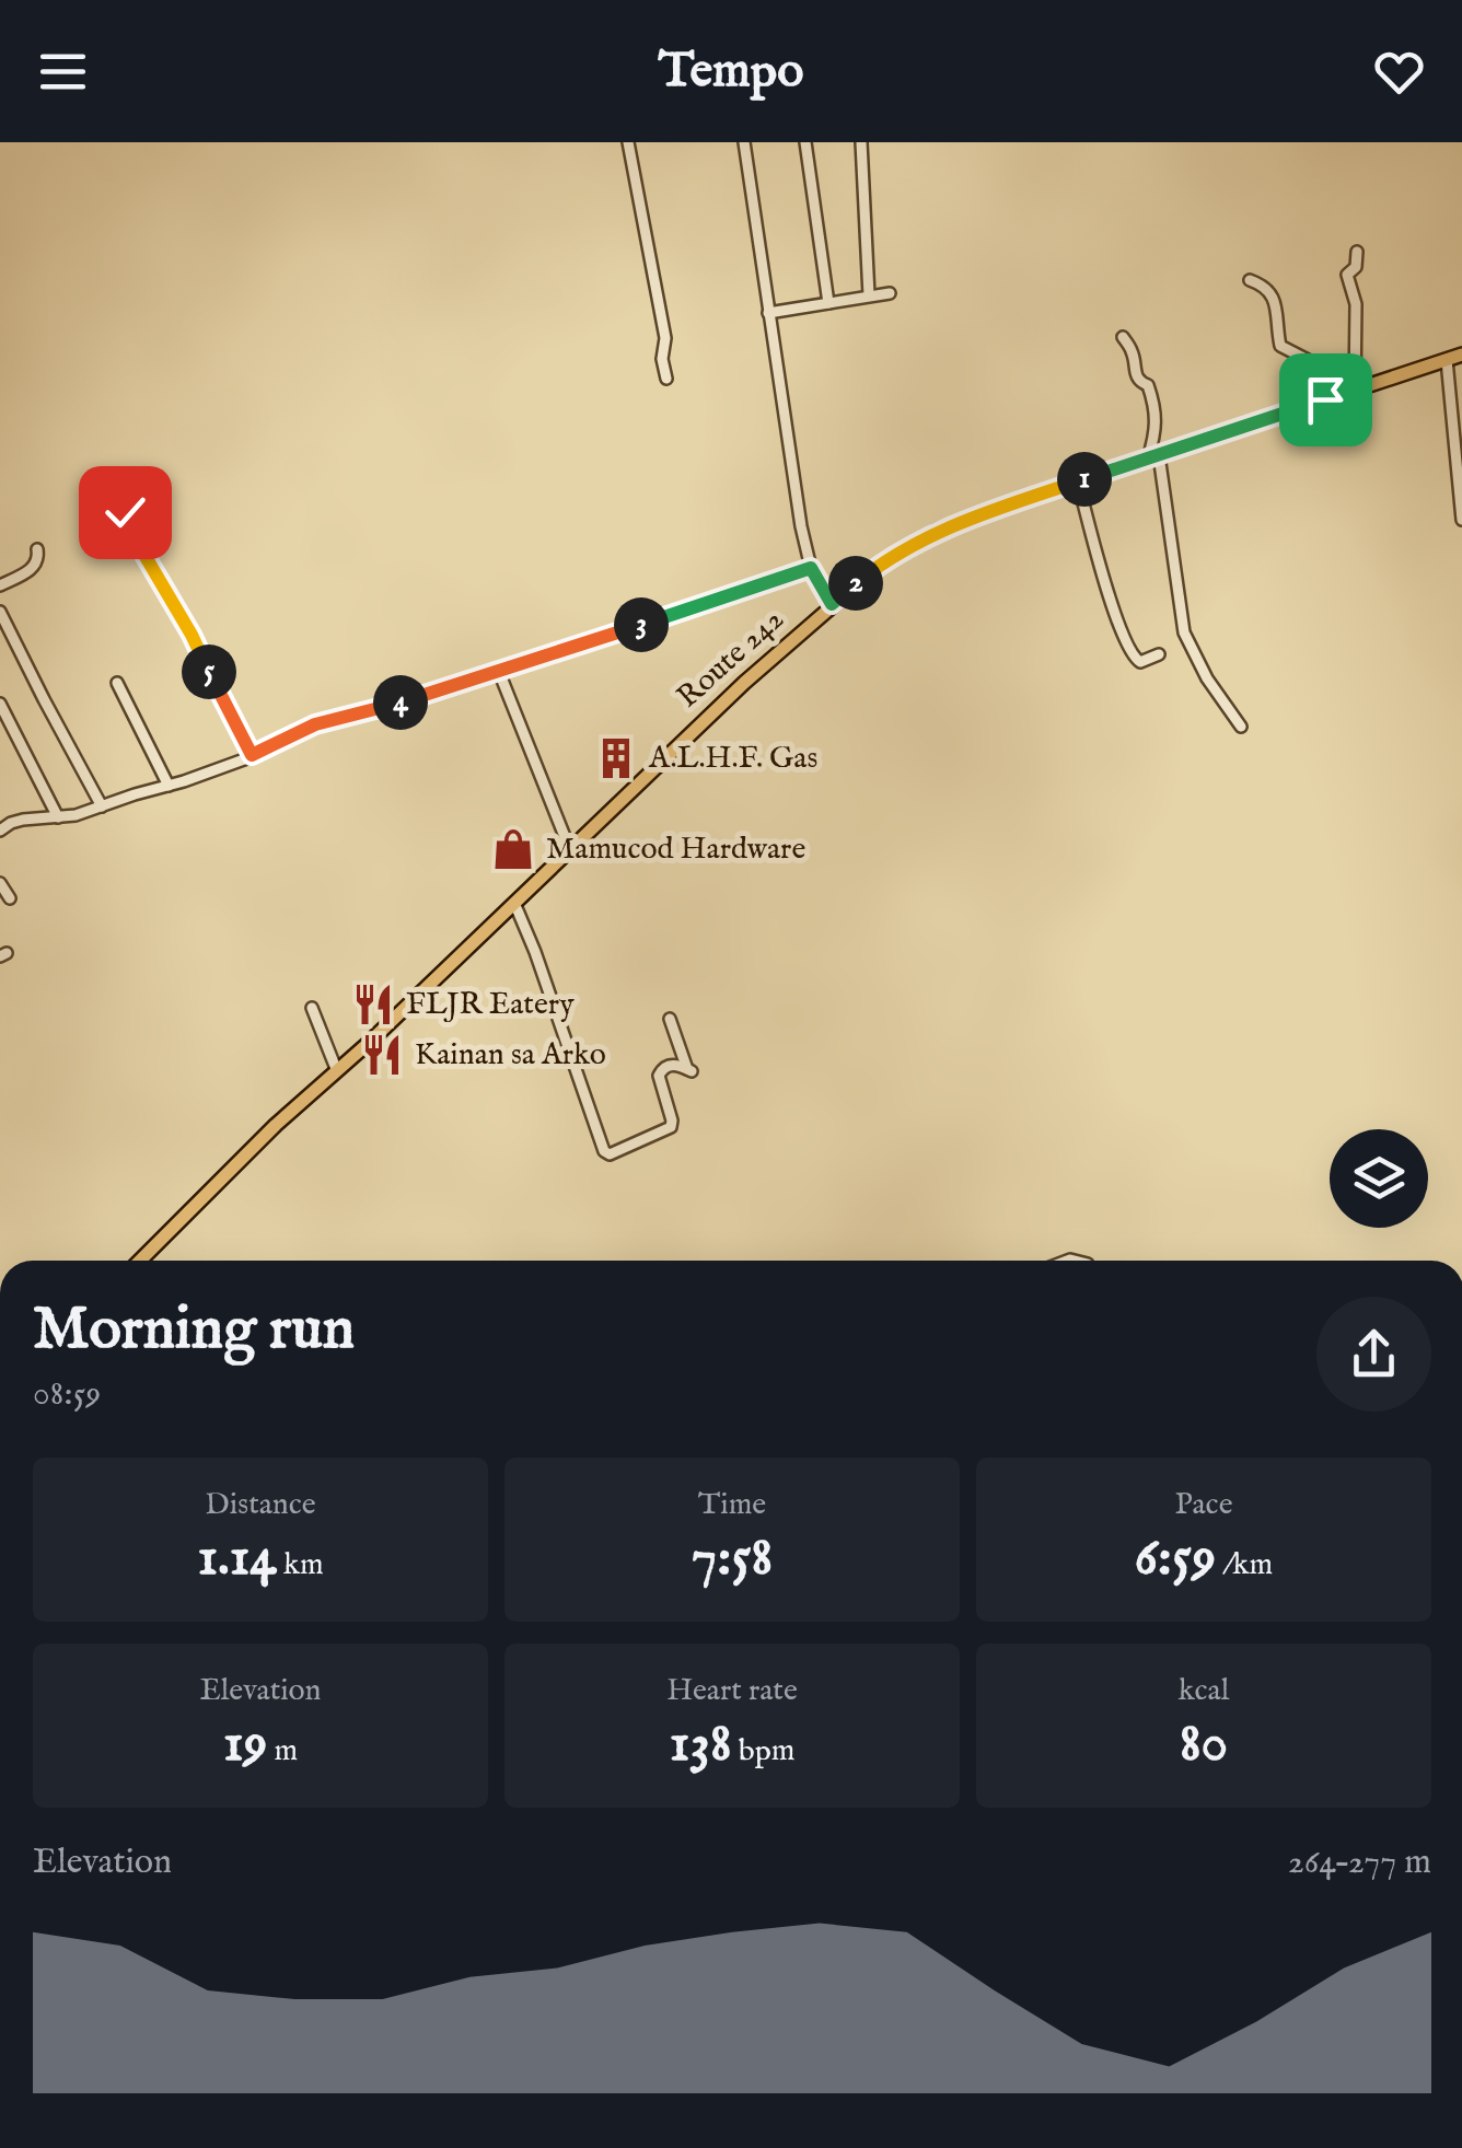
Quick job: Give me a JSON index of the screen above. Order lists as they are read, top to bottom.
{
  "streets": {
    "main road": ["Route 242"]
  },
  "places": {
    "building": ["A.L.H.F. Gas"],
    "shop": ["Mamucod Hardware"],
    "restaurant": ["FLJR Eatery", "Kainan sa Arko"]
  },
  "page": {
    "header": "Tempo",
    "pins": [
      "1",
      "2",
      "3",
      "5",
      "4"
    ],
    "heading": ["Morning run", "08:59"],
    "stats": [
      ["Distance", "1.14 km"],
      ["Time", "7:58"],
      ["Pace", "6:59 /km"],
      ["Elevation", "19 m"],
      ["Heart rate", "138 bpm"],
      ["kcal", "80"]
    ],
    "chart": ["Elevation", "264–277 m"]
  }
}
